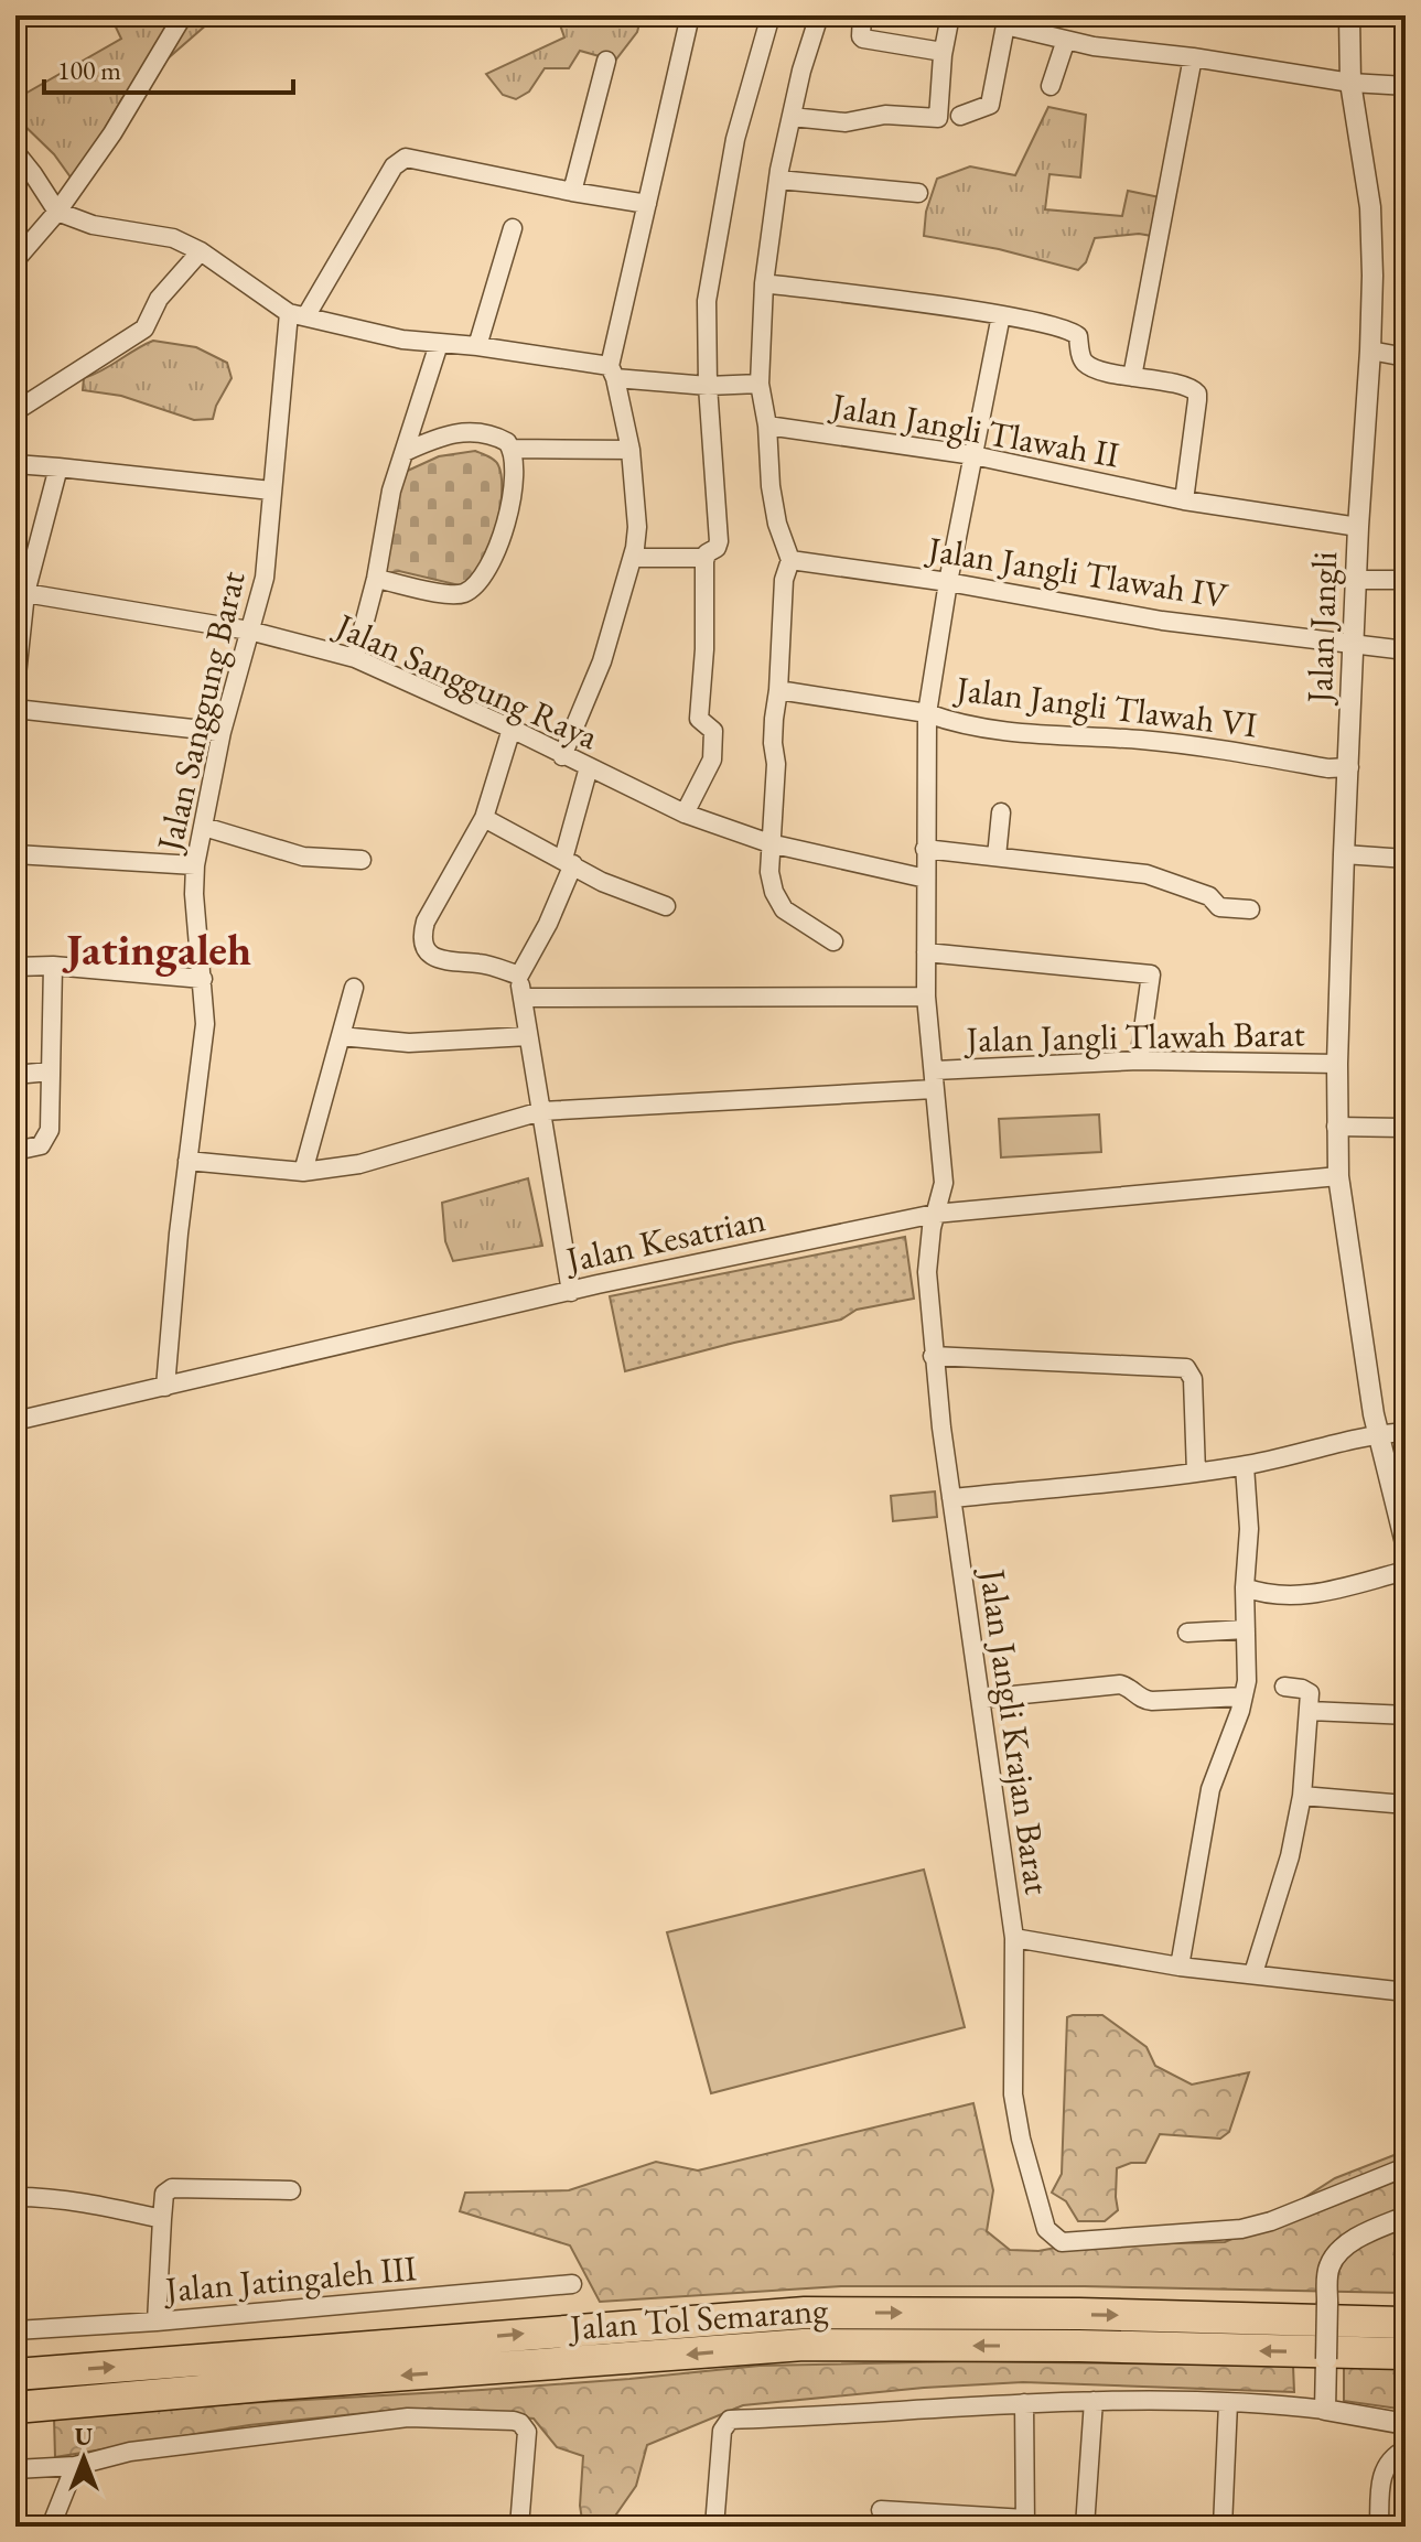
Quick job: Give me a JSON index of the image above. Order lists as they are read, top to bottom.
{
  "streets": {
    "highway": ["Jalan Tol Semarang"],
    "street": [
      "Jalan Jangli Tlawah II",
      "Jalan Jangli Tlawah IV",
      "Jalan Jangli",
      "Jalan Sanggung Raya",
      "Jalan Jangli Tlawah VI",
      "Jalan Sanggung Barat",
      "Jalan Jangli Tlawah Barat",
      "Jalan Kesatrian",
      "Jalan Jangli Krajan Barat",
      "Jalan Jatingaleh III"
    ]
  },
  "crossings": [
    ["Jalan Jangli Tlawah II", "Jalan Jangli"],
    ["Jalan Jangli Tlawah II", "Jalan Jangli Krajan Barat"],
    ["Jalan Jangli Tlawah IV", "Jalan Jangli"],
    ["Jalan Jangli Tlawah IV", "Jalan Jangli Krajan Barat"],
    ["Jalan Jangli", "Jalan Jangli Tlawah VI"],
    ["Jalan Jangli", "Jalan Jangli Tlawah Barat"],
    ["Jalan Jangli", "Jalan Kesatrian"],
    ["Jalan Sanggung Raya", "Jalan Sanggung Barat"],
    ["Jalan Sanggung Raya", "Jalan Jangli Krajan Barat"],
    ["Jalan Jangli Tlawah VI", "Jalan Jangli Krajan Barat"],
    ["Jalan Sanggung Barat", "Jalan Jangli Tlawah Barat"],
    ["Jalan Sanggung Barat", "Jalan Kesatrian"],
    ["Jalan Jangli Tlawah Barat", "Jalan Jangli Krajan Barat"],
    ["Jalan Kesatrian", "Jalan Jangli Krajan Barat"]
  ],
  "districts": ["Jatingaleh"],
  "scale_bar": "100 m",
  "north": "top"
}
